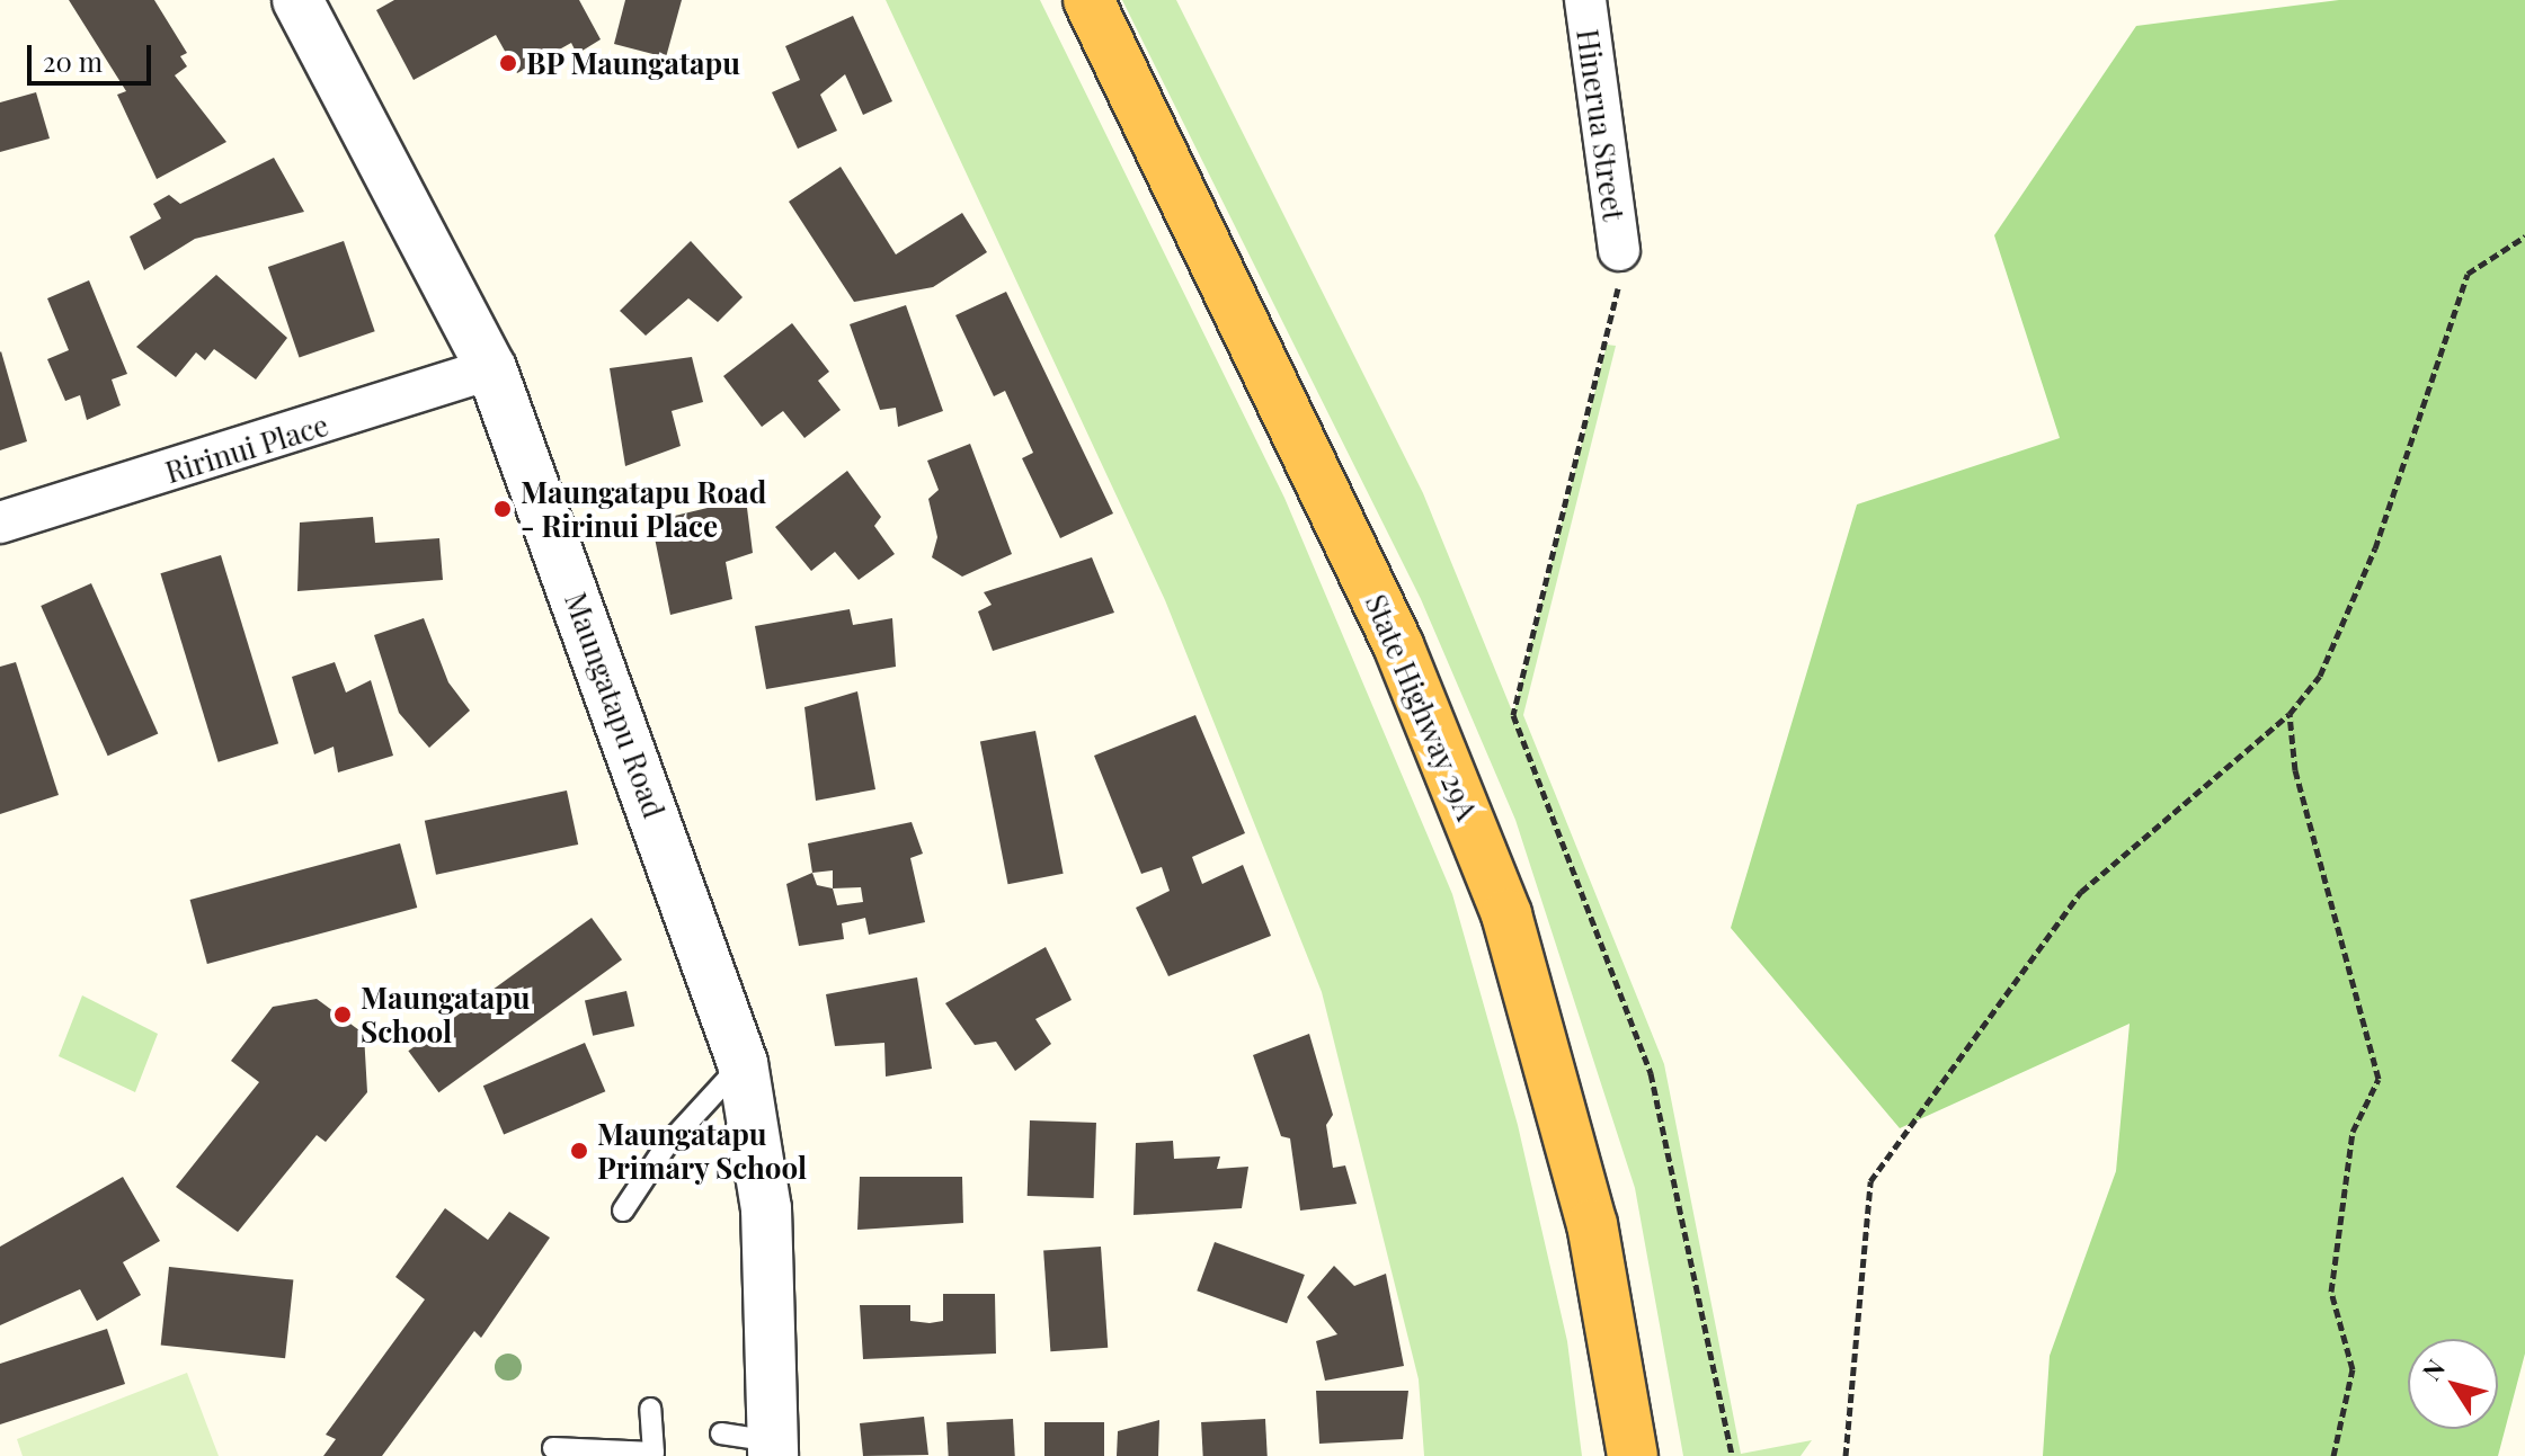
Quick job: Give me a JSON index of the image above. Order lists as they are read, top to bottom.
{
  "streets": {
    "highway": ["State Highway 29A"],
    "street": ["Hinerua Street", "Ririnui Place", "Maungatapu Road"]
  },
  "crossings": [
    ["Ririnui Place", "Maungatapu Road"]
  ],
  "places": [
    "BP Maungatapu",
    "Maungatapu Road - Ririnui Place",
    "Maungatapu School",
    "Maungatapu Primary School"
  ],
  "scale_bar": "20 m",
  "north": "top left"
}
